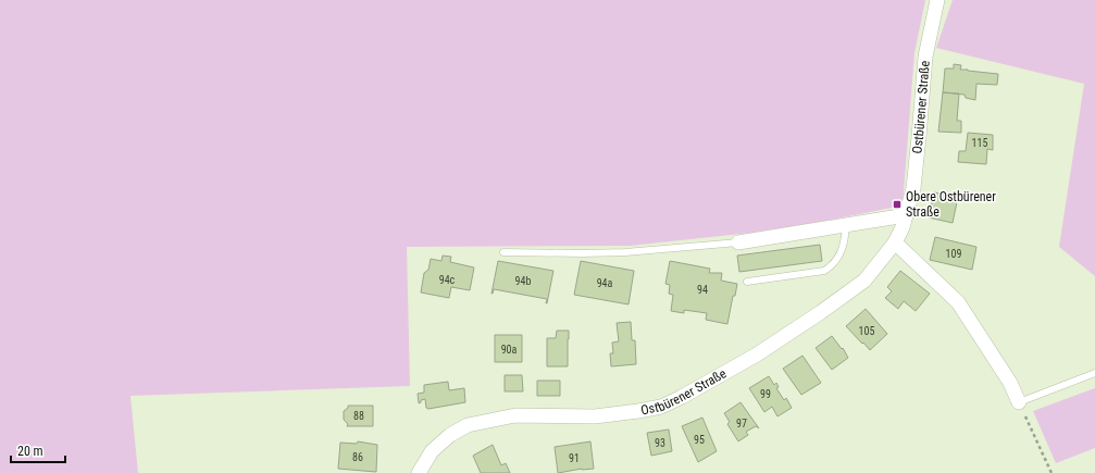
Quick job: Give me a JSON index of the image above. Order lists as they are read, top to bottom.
{
  "streets": {
    "street": ["Ostbürener Straße"]
  },
  "places": {
    "transit": ["Obere Ostbürener Straße"]
  },
  "house_numbers": [
    "115",
    "109",
    "94c",
    "94b",
    "94a",
    "94",
    "105",
    "90a",
    "99",
    "88",
    "97",
    "95",
    "93",
    "86",
    "91"
  ],
  "scale_bar": "20 m"
}
